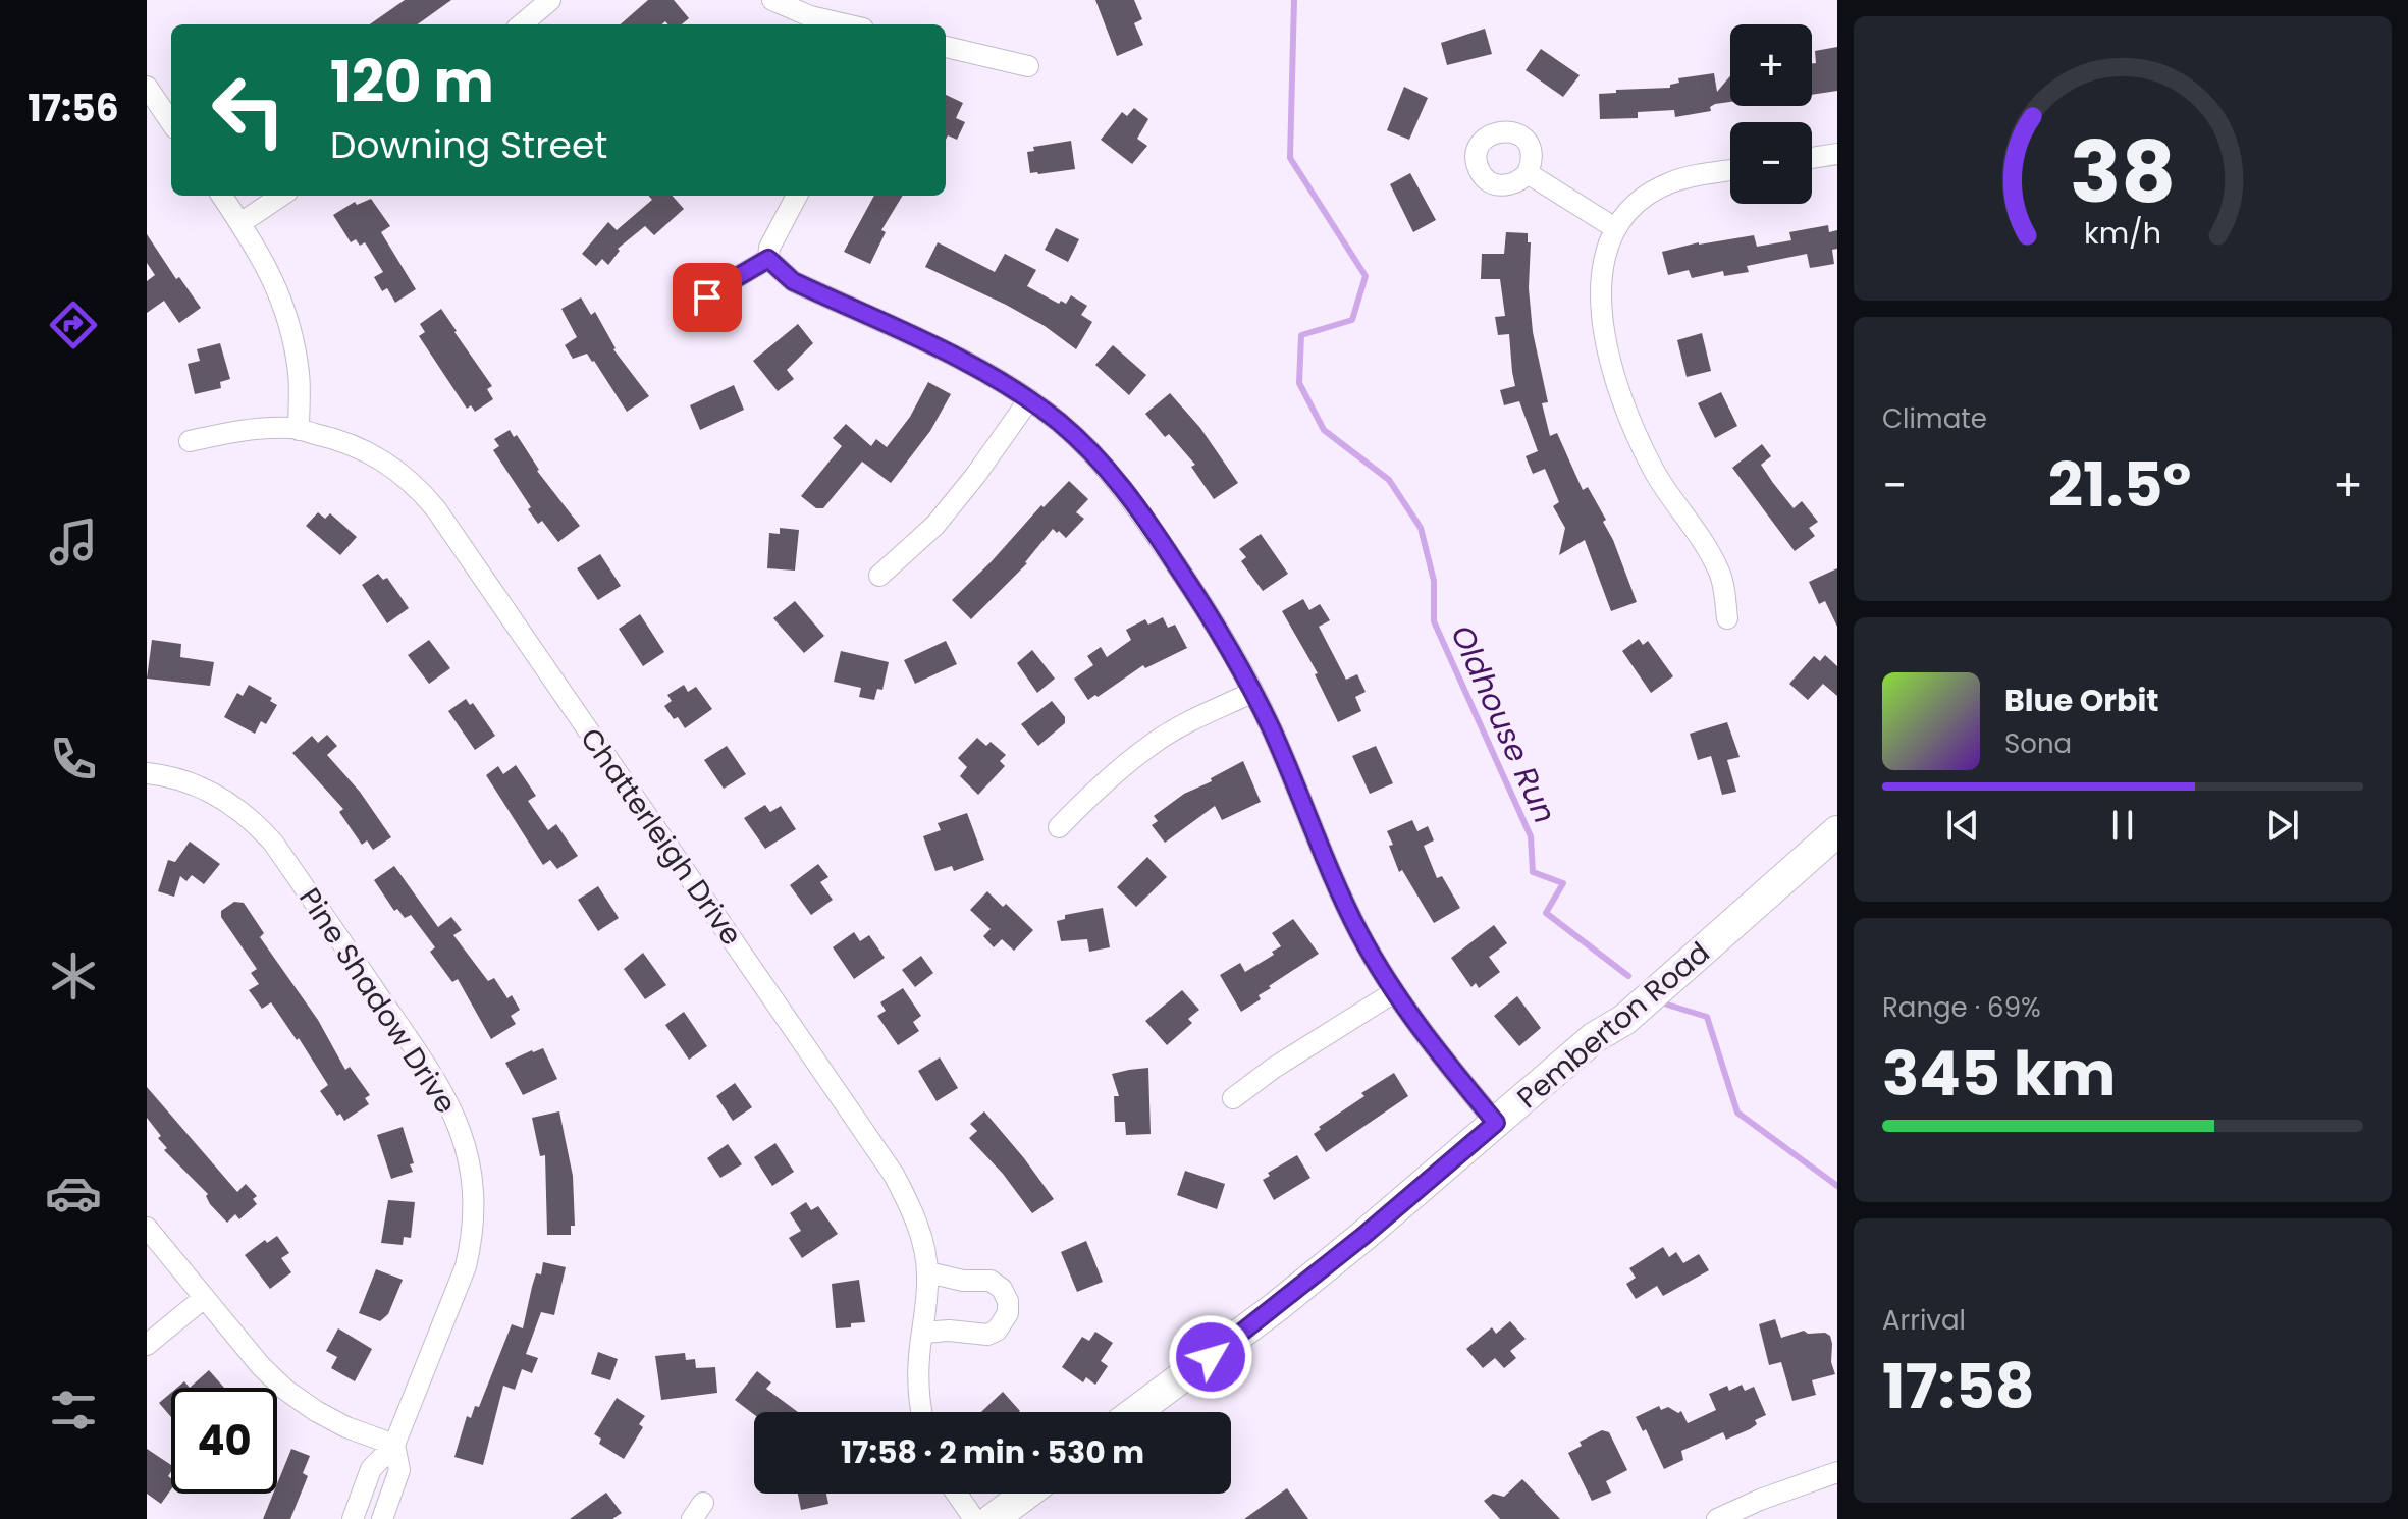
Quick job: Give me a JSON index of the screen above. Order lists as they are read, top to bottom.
{
  "streets": {
    "street": ["Chatterleigh Drive", "Pine Shadow Drive", "Pemberton Road"]
  },
  "water": ["Oldhouse Run"],
  "page": {
    "tabs": "17:56",
    "map_buttons": ["+", "−"],
    "turn": ["120 m", "Downing Street"],
    "tile": [
      "Climate",
      ["Range · 69%", "345 km"],
      ["Arrival", "17:58"]
    ],
    "heat": ["−", "21.5°", "+"],
    "song": ["Blue Orbit", "Sona"],
    "limit": "40",
    "trip": "17:58 · 2 min · 530 m",
    "gauge": ["38", "km/h"]
  }
}
